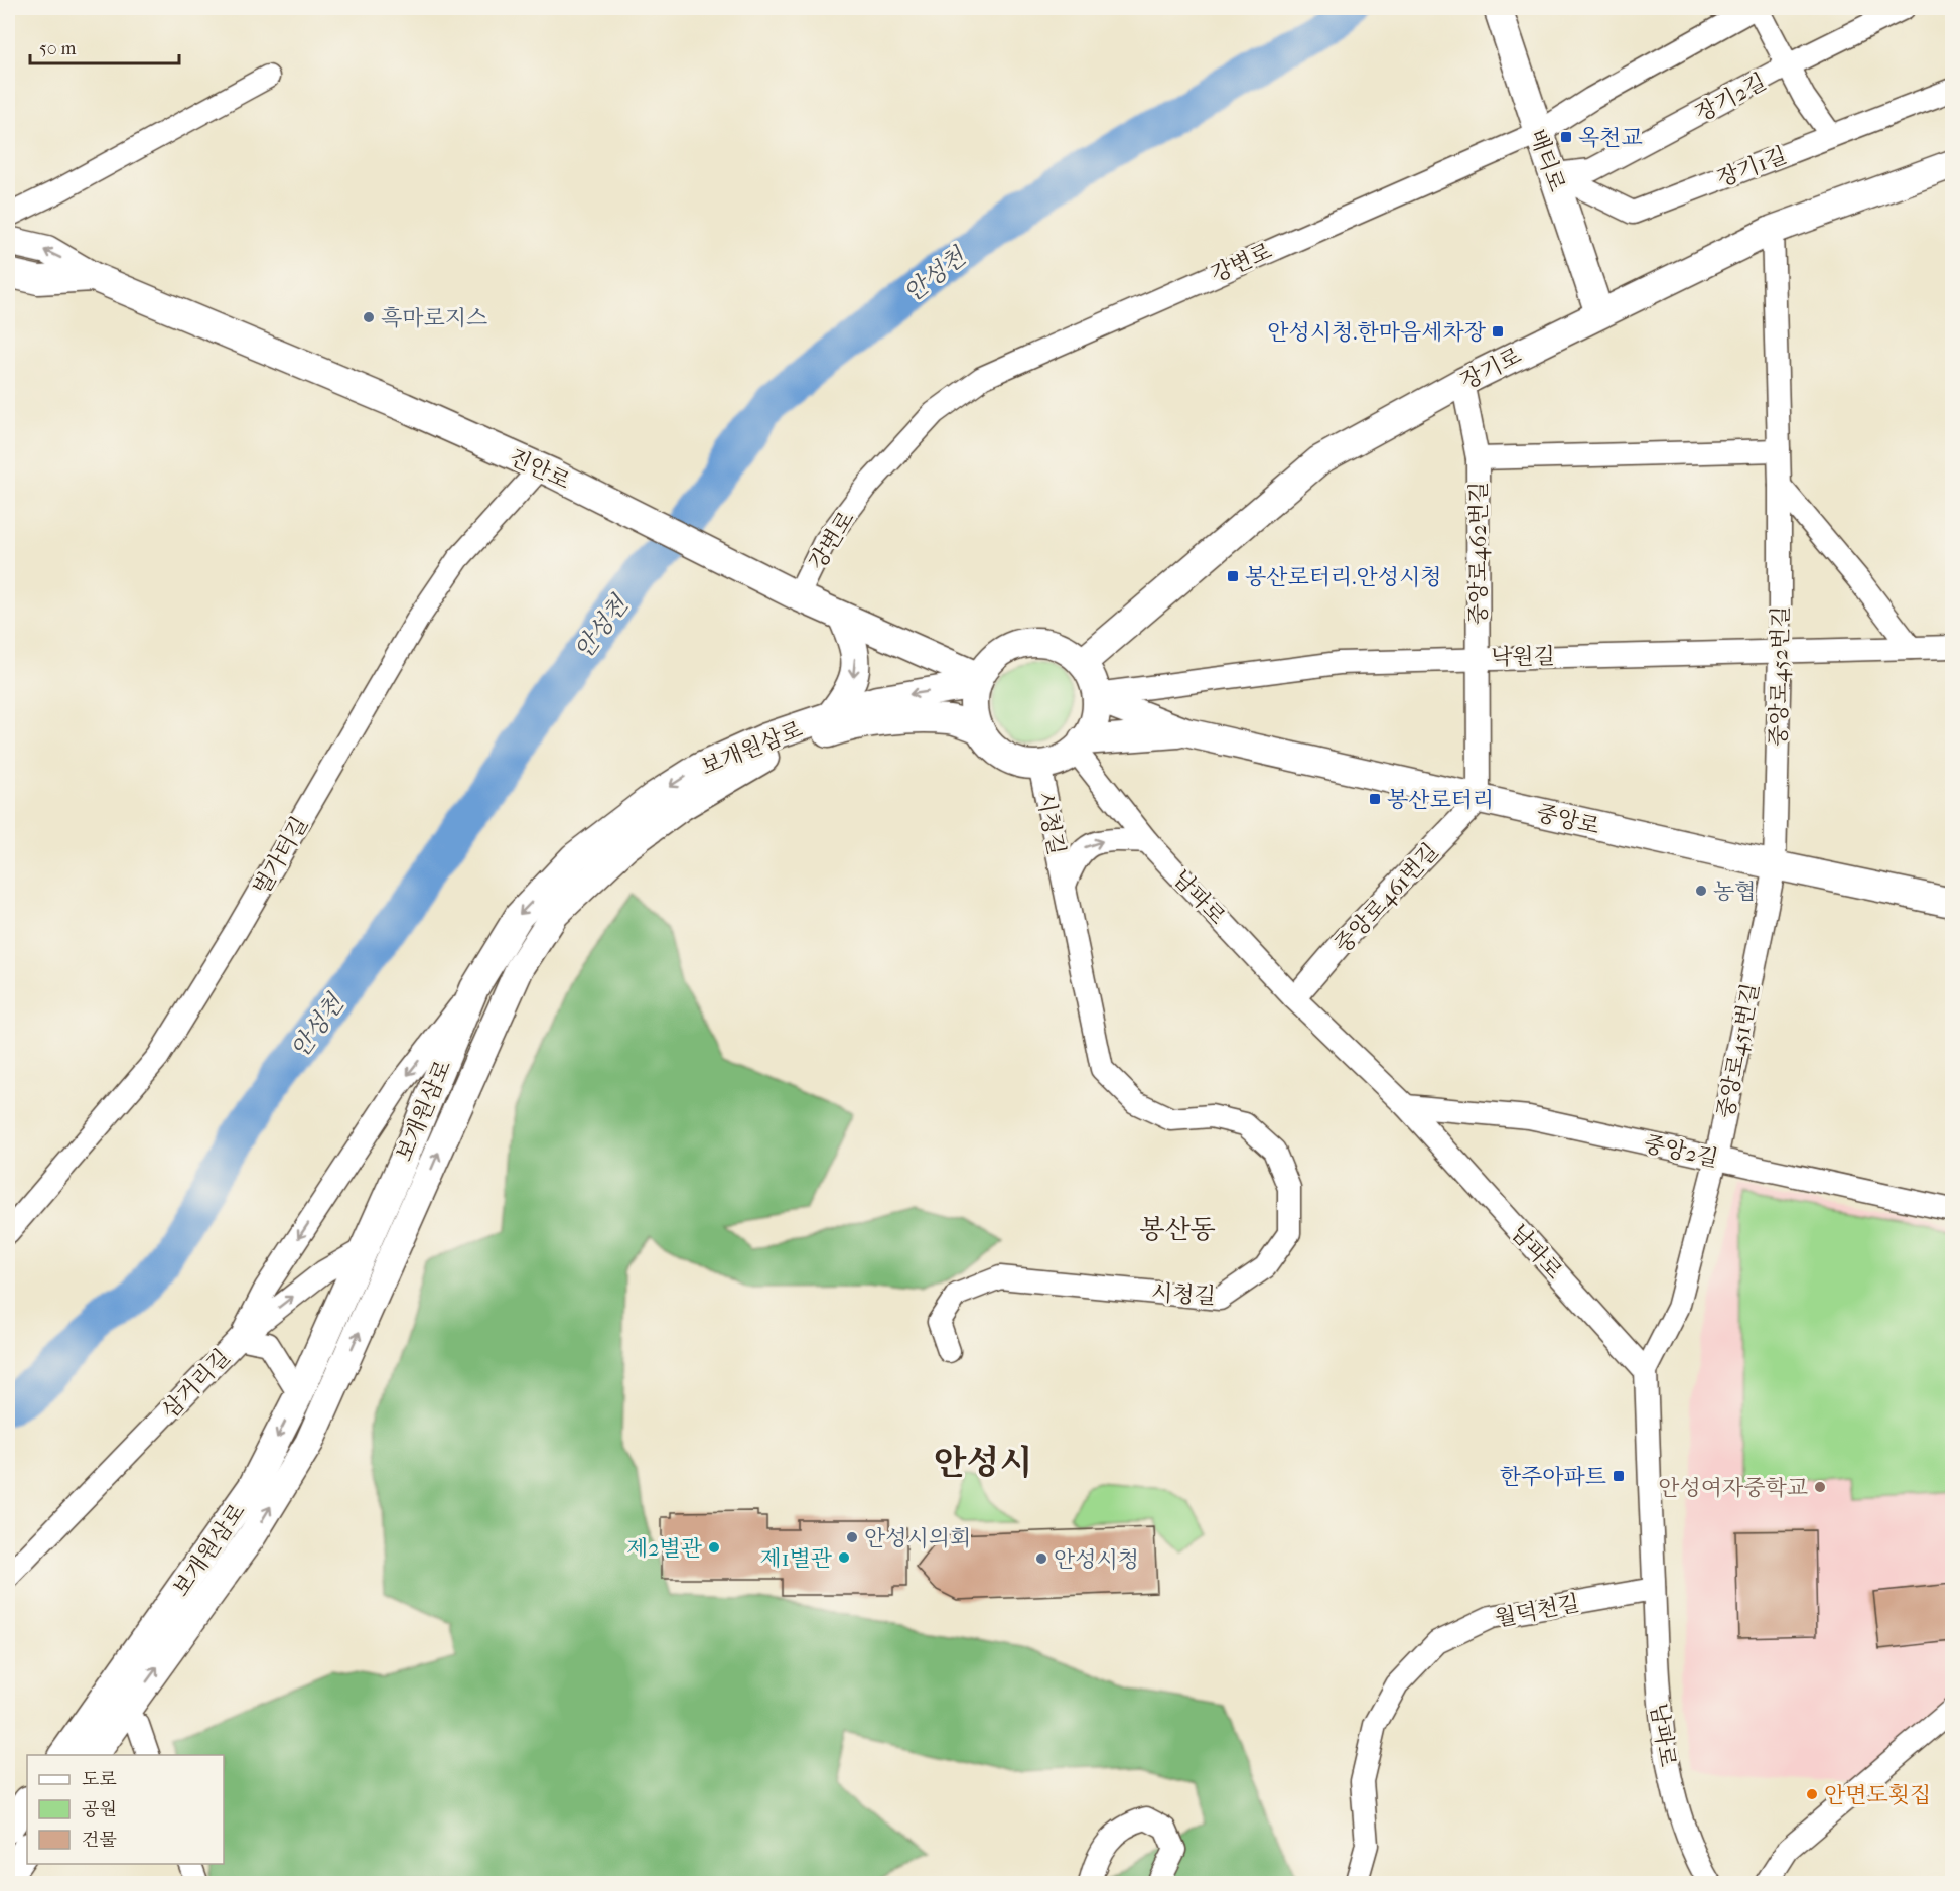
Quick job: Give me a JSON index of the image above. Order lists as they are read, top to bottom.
{
  "streets": {
    "main road": [
      "배티로",
      "장기로",
      "진안로",
      "보개원삼로",
      "중앙로"
    ],
    "street": [
      "장기2길",
      "장기1길",
      "강변로",
      "중앙로462번길",
      "낙원길",
      "중앙로452번길",
      "시청길",
      "벌가터길",
      "남파로",
      "중앙로461번길",
      "중앙로451번길",
      "중앙2길",
      "삼거리길",
      "월덕천길"
    ]
  },
  "crossings": [
    ["장기2길", "배티로"],
    ["장기2길", "장기1길"],
    ["배티로", "장기1길"],
    ["배티로", "강변로"],
    ["배티로", "장기로"],
    ["강변로", "진안로"],
    ["장기로", "진안로"],
    ["장기로", "중앙로462번길"],
    ["장기로", "낙원길"],
    ["장기로", "중앙로452번길"],
    ["장기로", "보개원삼로"],
    ["장기로", "중앙로"],
    ["장기로", "시청길"],
    ["장기로", "남파로"],
    ["진안로", "낙원길"],
    ["진안로", "보개원삼로"],
    ["진안로", "중앙로"],
    ["진안로", "시청길"],
    ["진안로", "벌가터길"],
    ["진안로", "남파로"],
    ["중앙로462번길", "낙원길"],
    ["중앙로462번길", "중앙로"],
    ["중앙로462번길", "중앙로461번길"],
    ["낙원길", "중앙로452번길"],
    ["낙원길", "보개원삼로"],
    ["낙원길", "중앙로"],
    ["낙원길", "시청길"],
    ["낙원길", "남파로"],
    ["중앙로452번길", "중앙로"],
    ["중앙로452번길", "중앙로451번길"],
    ["보개원삼로", "중앙로"],
    ["보개원삼로", "시청길"],
    ["보개원삼로", "남파로"],
    ["보개원삼로", "삼거리길"],
    ["중앙로", "시청길"],
    ["중앙로", "남파로"],
    ["중앙로", "중앙로461번길"],
    ["중앙로", "중앙로451번길"],
    ["시청길", "남파로"],
    ["남파로", "중앙로461번길"],
    ["남파로", "중앙로451번길"],
    ["남파로", "중앙2길"],
    ["남파로", "월덕천길"],
    ["중앙로451번길", "중앙2길"]
  ],
  "districts": ["봉산동", "안성시"],
  "water": ["안성천"],
  "places": {
    "transit": [
      "옥천교",
      "안성시청.한마음세차장",
      "봉산로터리.안성시청",
      "봉산로터리",
      "한주아파트"
    ],
    "other": [
      "흑마로지스",
      "농협",
      "안성여자중학교",
      "안성시의회",
      "제2별관",
      "제1별관",
      "안성시청",
      "안면도횟집"
    ]
  },
  "legend": ["도로", "공원", "건물"],
  "scale_bar": "50 m"
}
